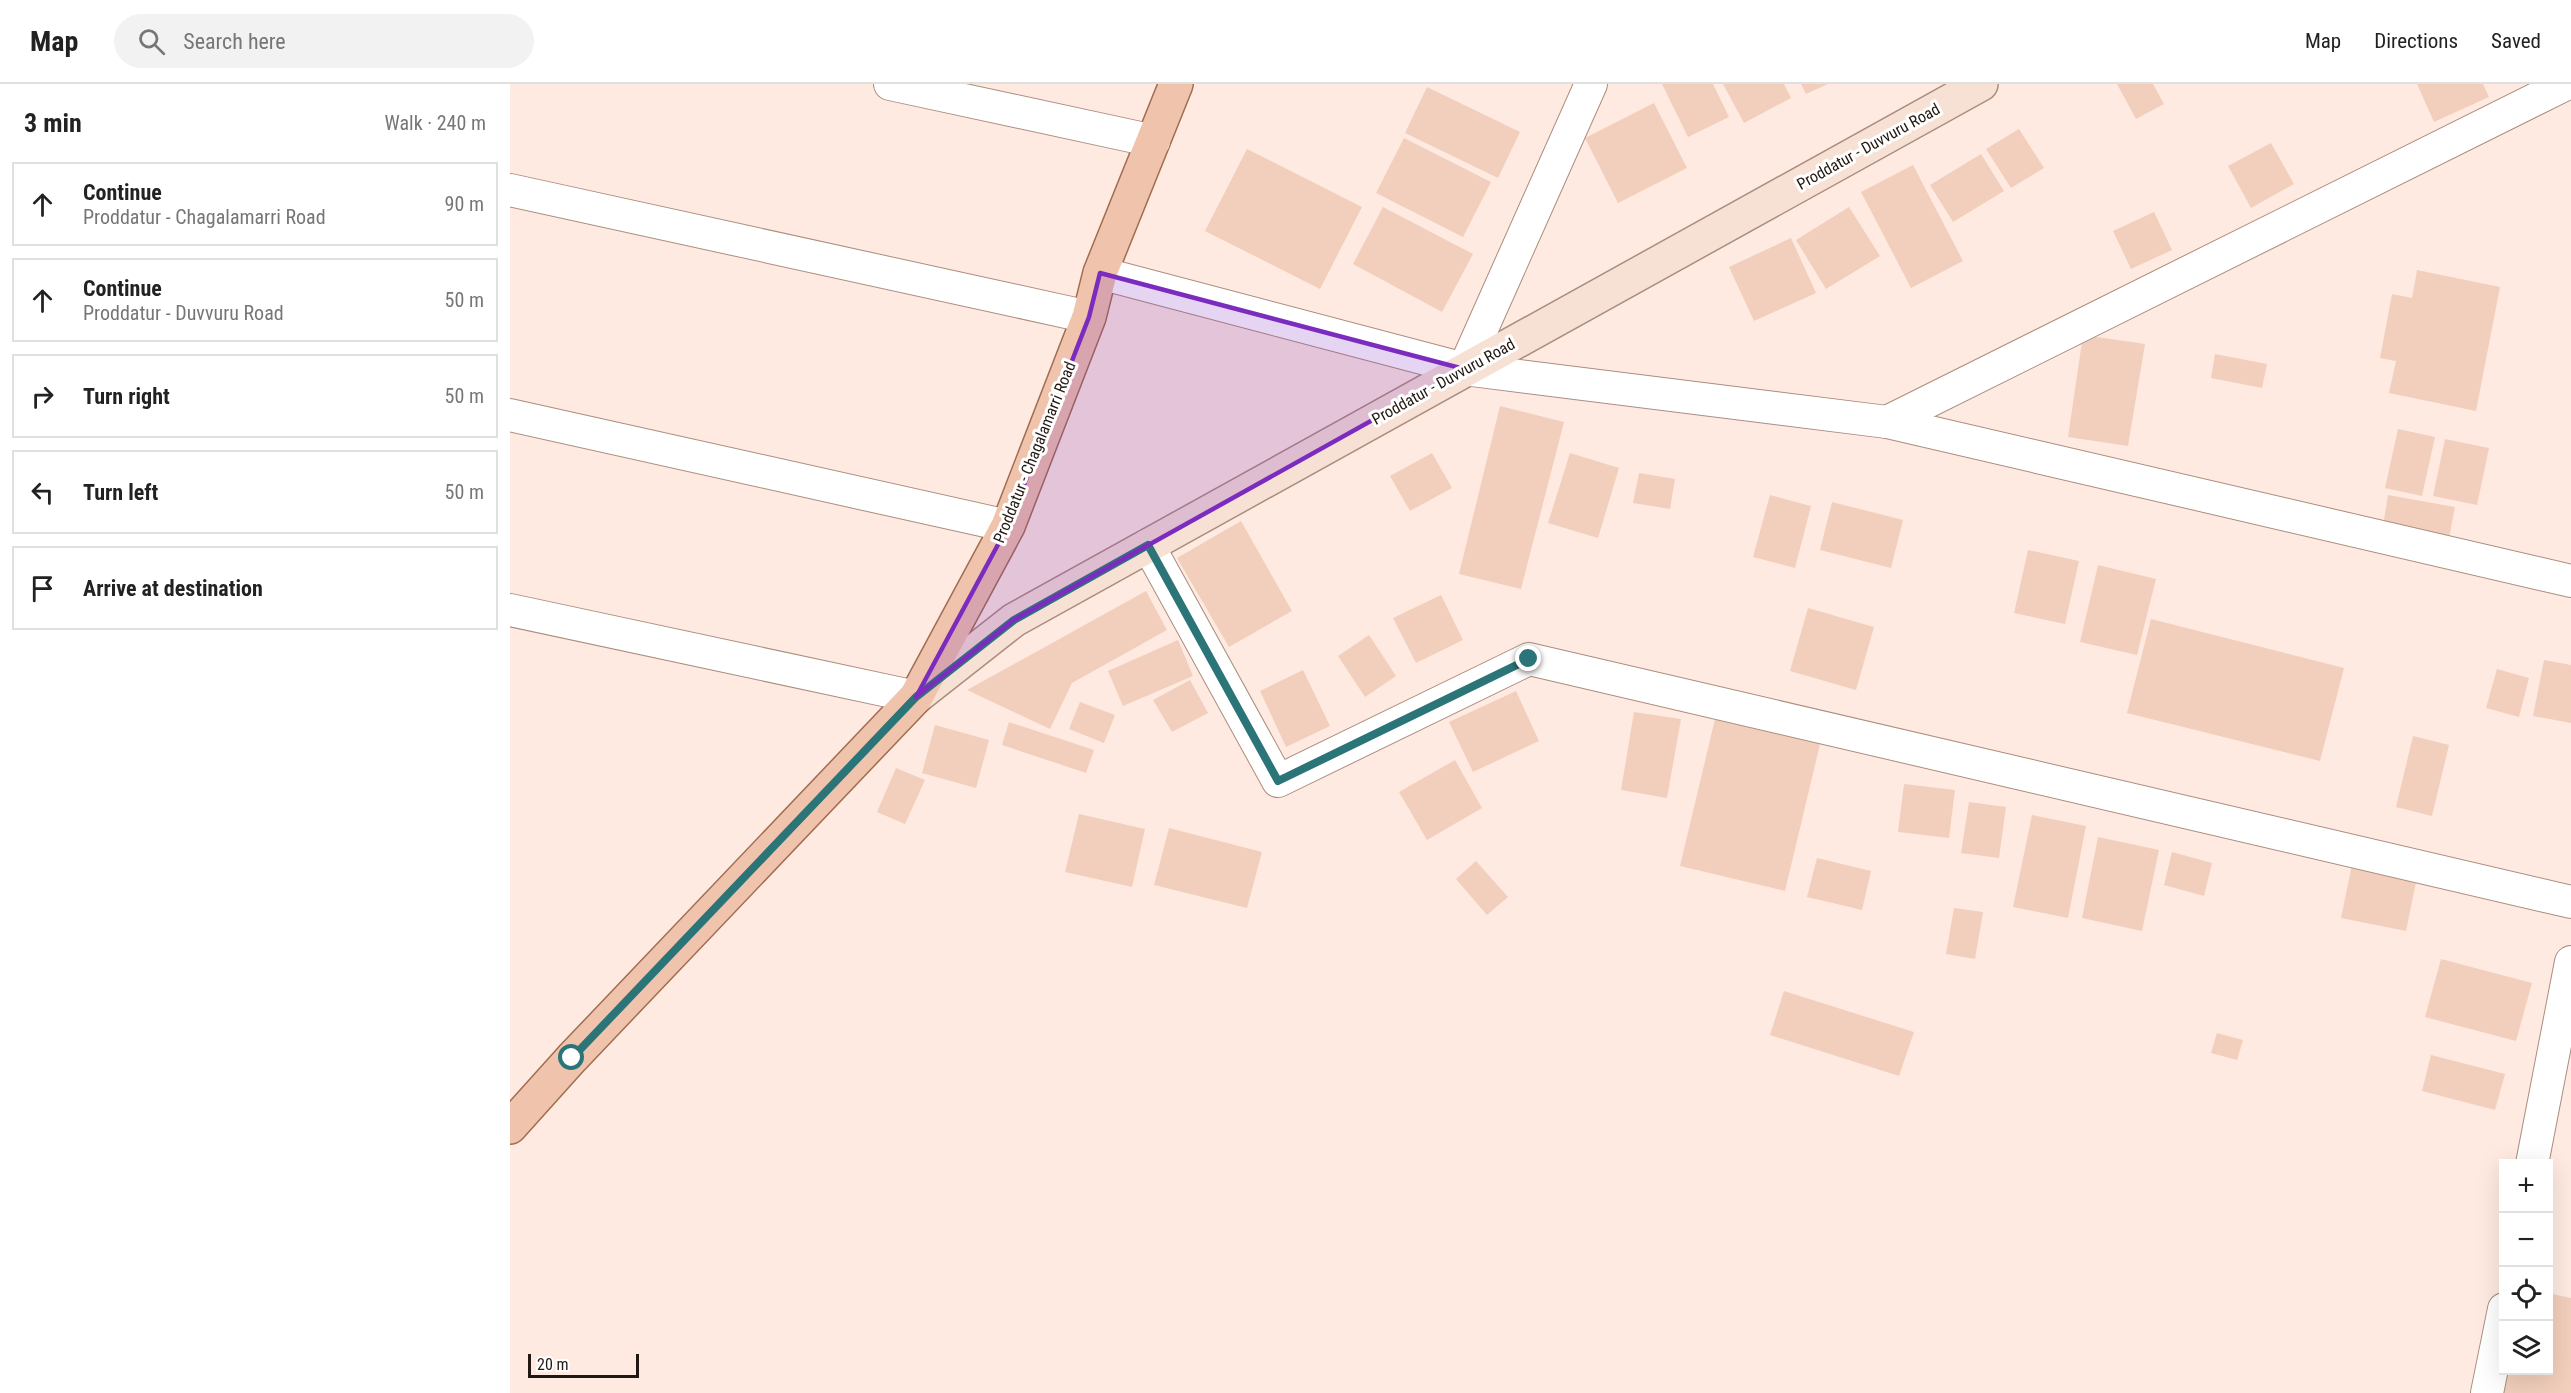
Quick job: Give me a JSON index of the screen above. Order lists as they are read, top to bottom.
{
  "streets": {
    "main road": ["Proddatur - Duvvuru Road", "Proddatur - Chagalamarri Road"]
  },
  "crossings": [
    ["Proddatur - Duvvuru Road", "Proddatur - Chagalamarri Road"]
  ],
  "scale_bar": "20 m",
  "page": {
    "header": "Map",
    "search": "Search here",
    "nav": ["Map", "Directions", "Saved"],
    "heading": ["3 min", "Walk · 240 m"],
    "list": [
      ["Continue", "Proddatur - Chagalamarri Road", "90 m"],
      ["Continue", "Proddatur - Duvvuru Road", "50 m"],
      ["Turn right", "50 m"],
      ["Turn left", "50 m"],
      "Arrive at destination"
    ],
    "map_buttons": ["+", "−"],
    "scale": "20 m"
  }
}
